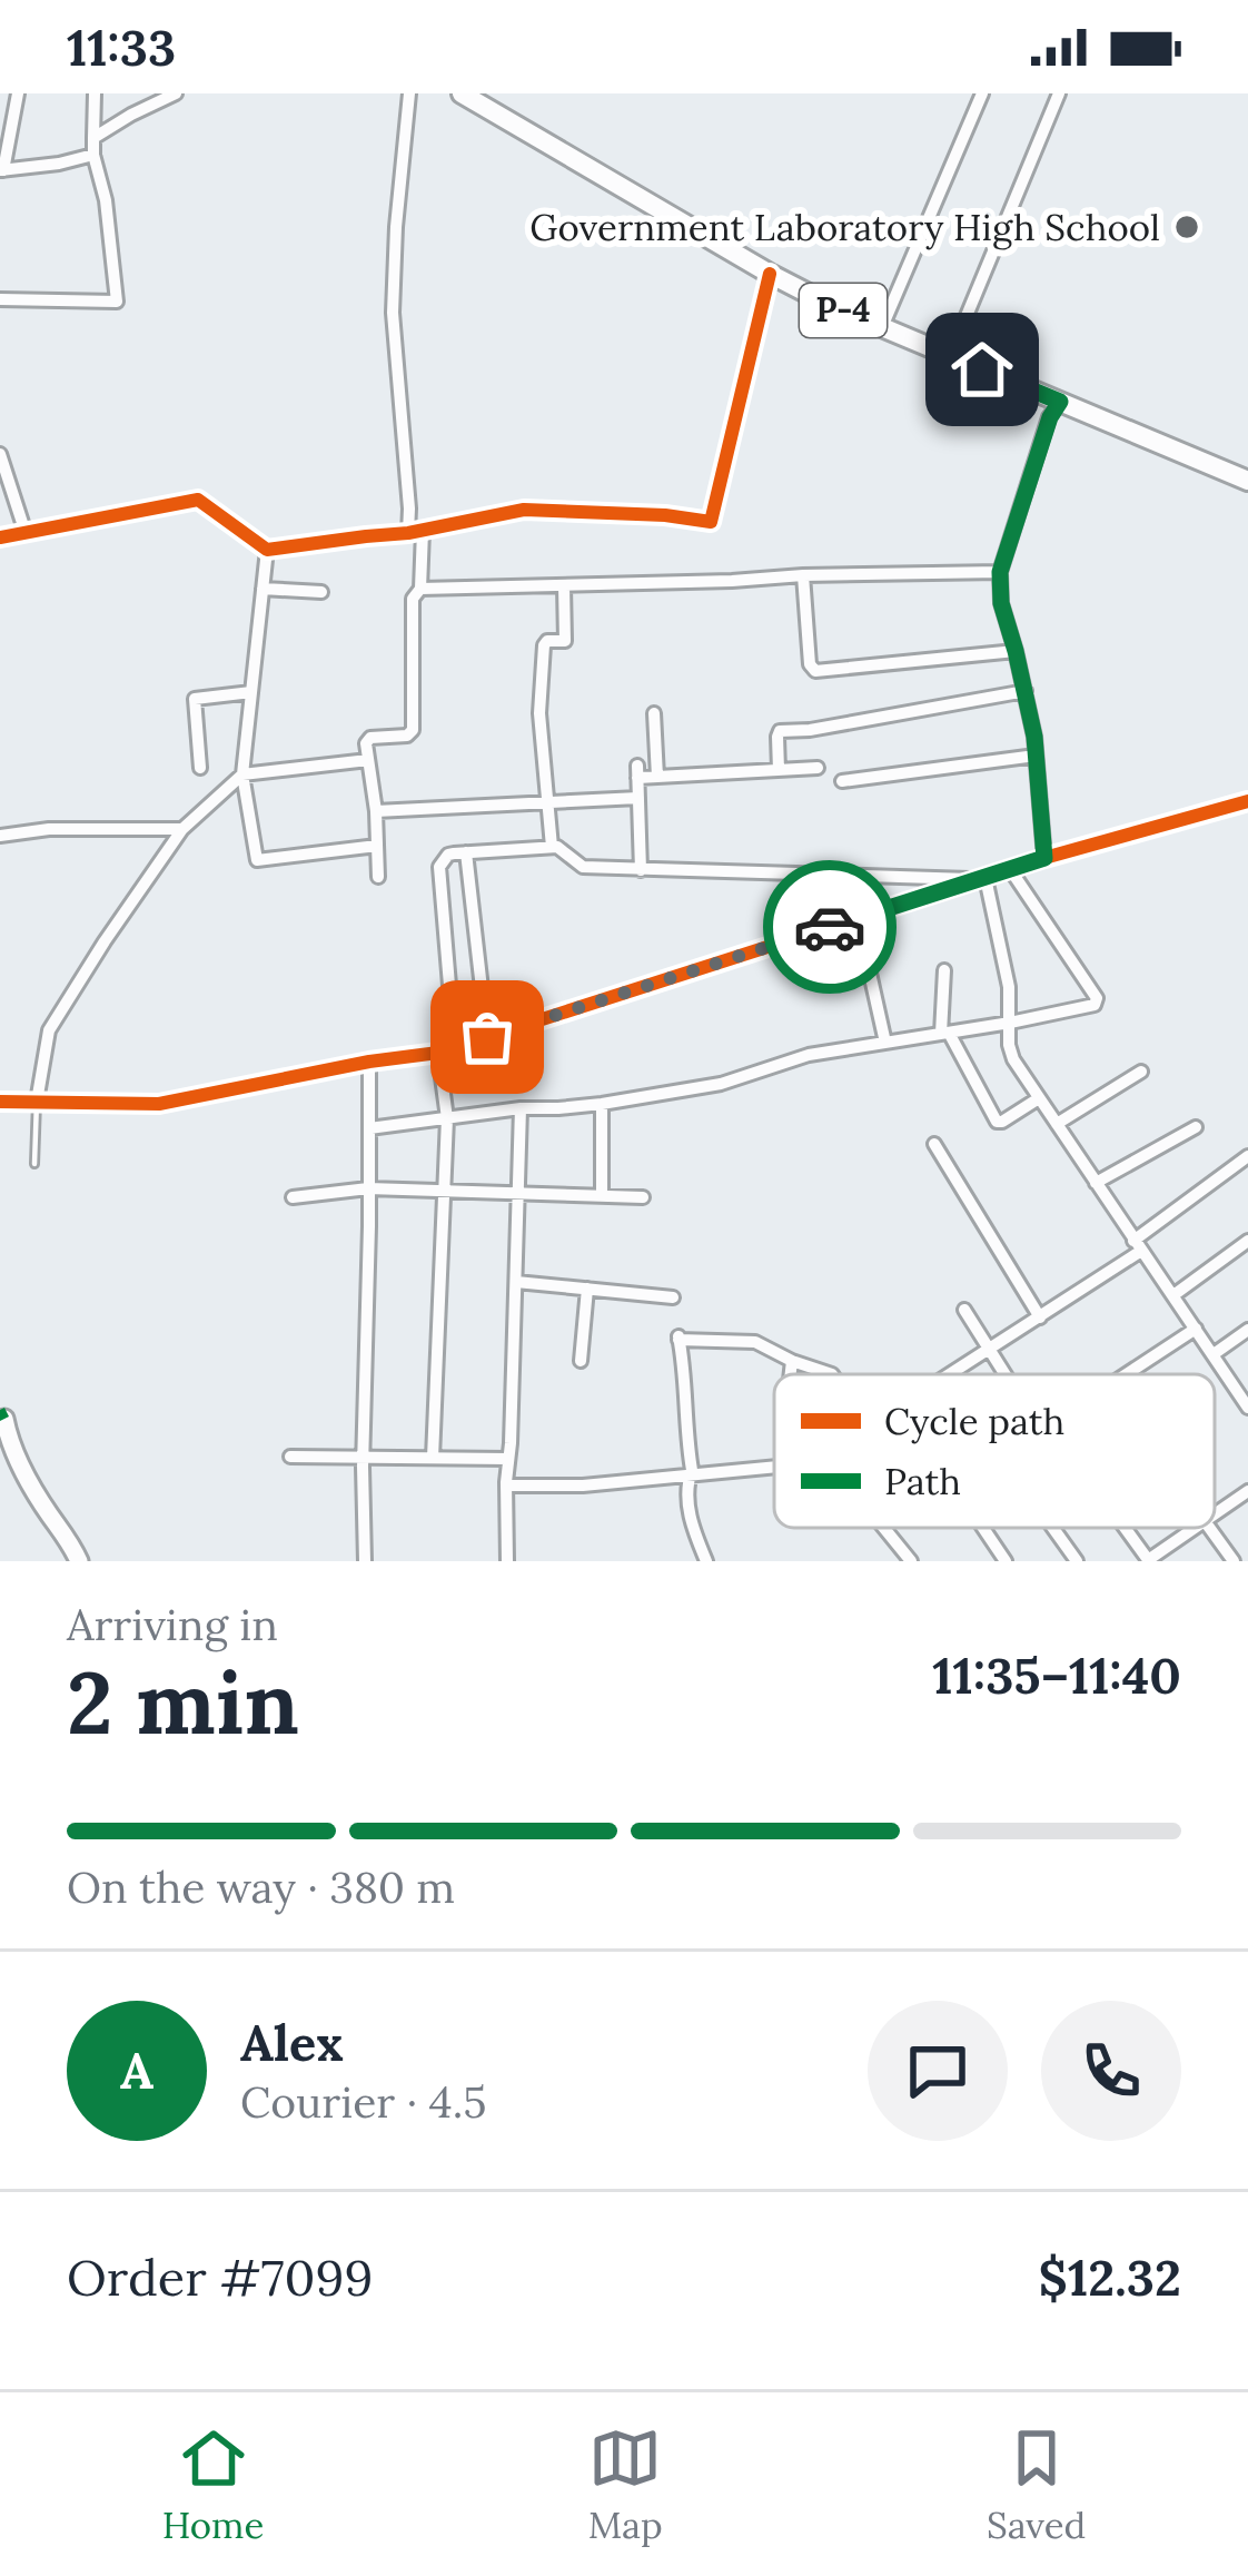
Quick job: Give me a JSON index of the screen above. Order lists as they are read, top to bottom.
{
  "streets": {
    "main road": ["P-4"]
  },
  "places": ["Government Laboratory High School"],
  "legend": ["Cycle path", "Path"],
  "page": {
    "status": "11:33",
    "heading": ["2 min", "Arriving in", "11:35–11:40"],
    "panel": [
      "Alex",
      "Courier · 4.5",
      "Order #7099",
      "$12.32"
    ],
    "bar": "On the way · 380 m",
    "round": "A",
    "tabs": ["Home", "Map", "Saved"]
  }
}
